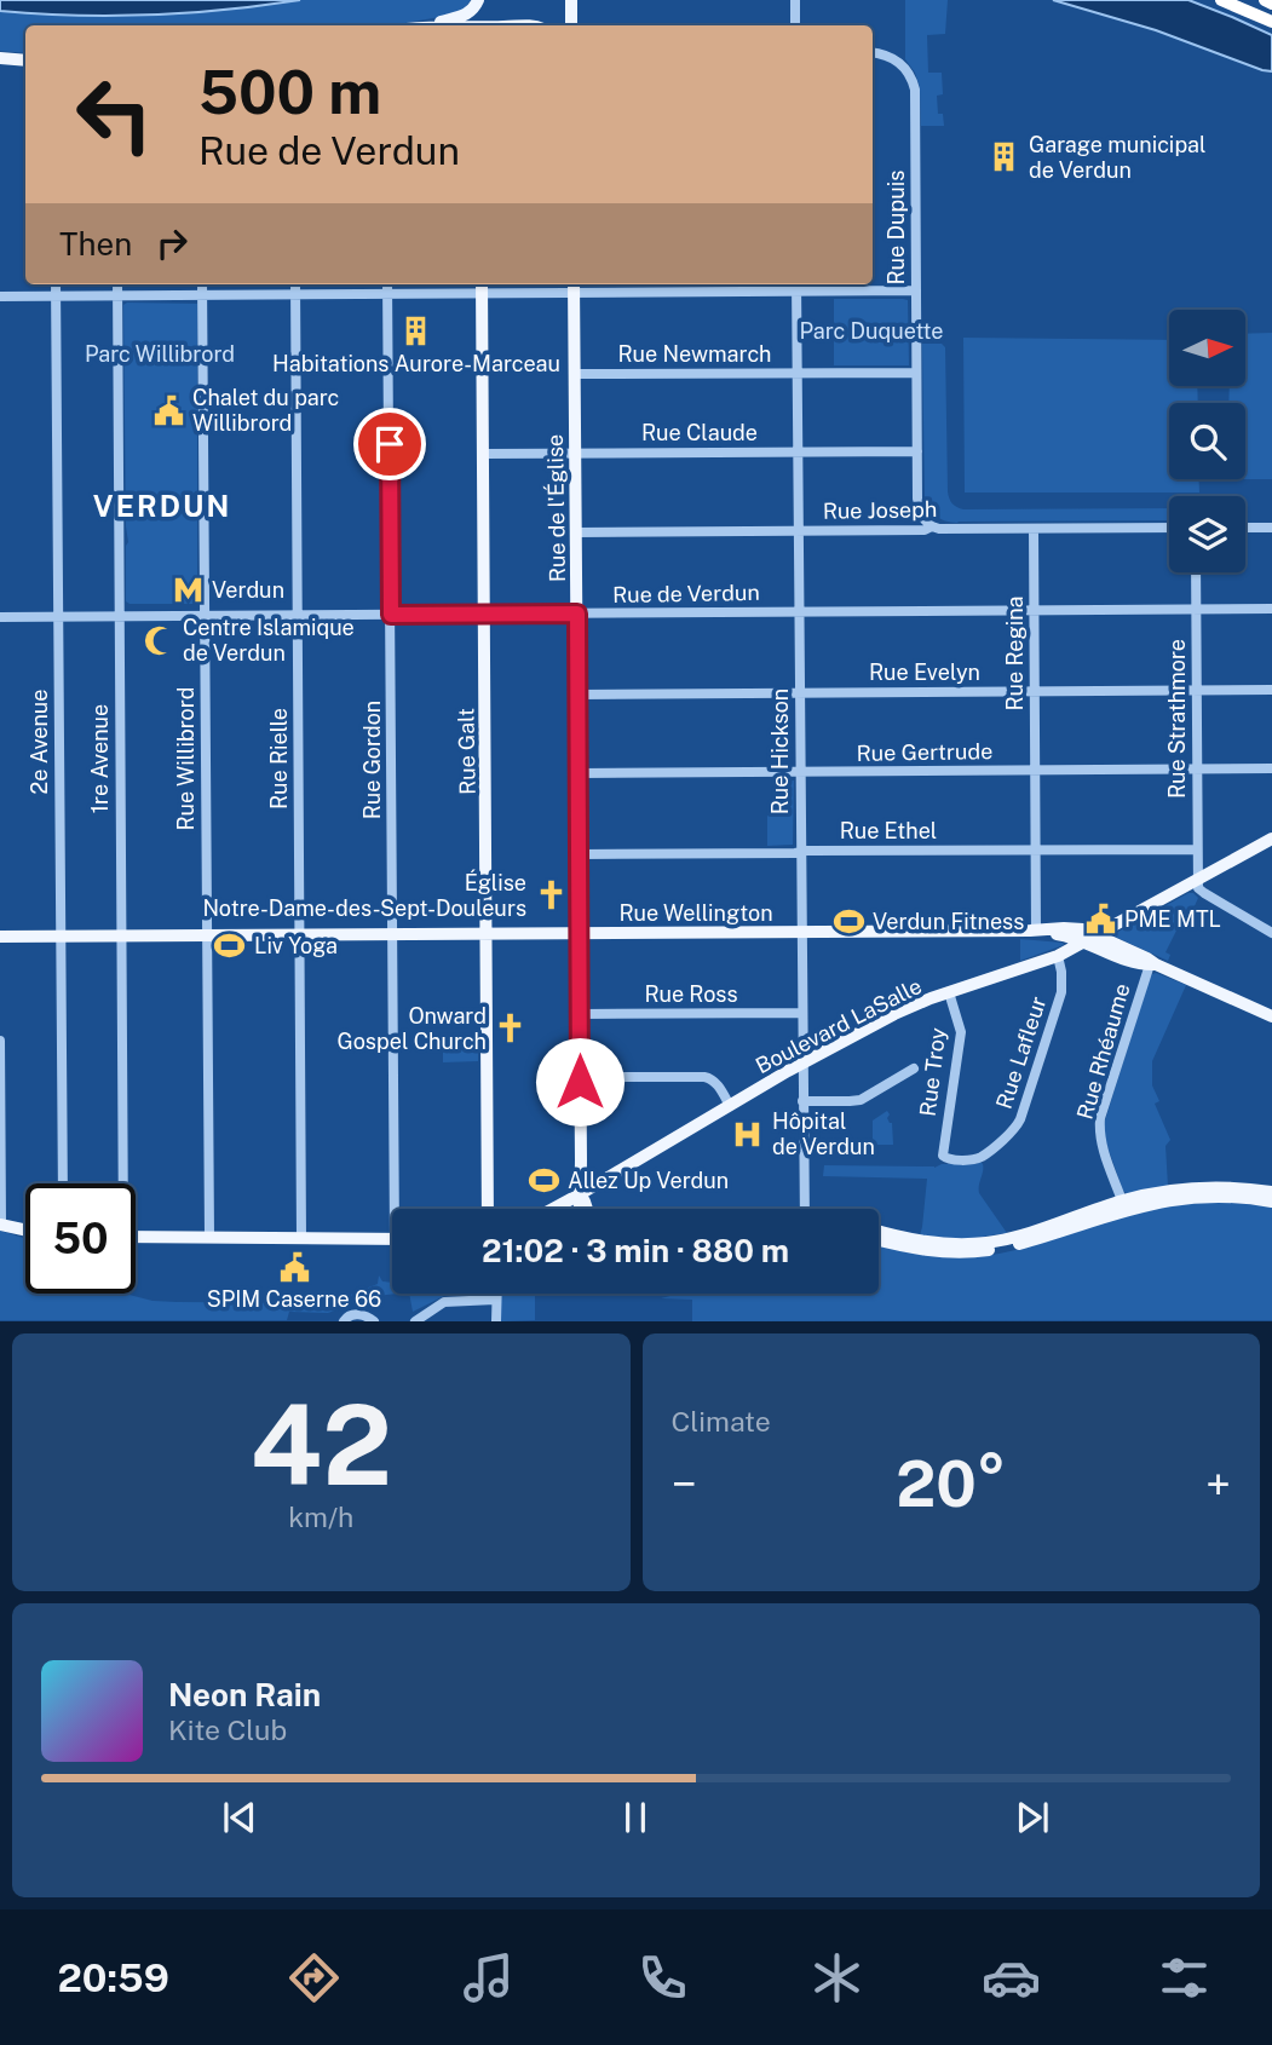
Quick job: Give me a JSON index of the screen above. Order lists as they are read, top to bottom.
{
  "streets": {
    "main road": [
      "Rue de l'Église",
      "Rue Galt",
      "Rue Wellington",
      "Boulevard LaSalle"
    ],
    "street": [
      "Rue Dupuis",
      "Rue Newmarch",
      "Rue Claude",
      "Rue Joseph",
      "Rue de Verdun",
      "Rue Regina",
      "Rue Evelyn",
      "Rue Strathmore",
      "2e Avenue",
      "Rue Hickson",
      "Rue Gertrude",
      "1re Avenue",
      "Rue Willibrord",
      "Rue Rielle",
      "Rue Gordon",
      "Rue Ethel",
      "Rue Ross",
      "Rue Rhéaume",
      "Rue Lafleur",
      "Rue Troy"
    ]
  },
  "crossings": [
    ["Rue Dupuis", "Rue Newmarch"],
    ["Rue Dupuis", "Rue Claude"],
    ["Rue Dupuis", "Rue Joseph"],
    ["Rue Newmarch", "Rue de l'Église"],
    ["Rue Newmarch", "Rue Hickson"],
    ["Rue Claude", "Rue de l'Église"],
    ["Rue Claude", "Rue Galt"],
    ["Rue Claude", "Rue Hickson"],
    ["Rue de l'Église", "Rue Joseph"],
    ["Rue de l'Église", "Rue de Verdun"],
    ["Rue de l'Église", "Rue Evelyn"],
    ["Rue de l'Église", "Rue Gertrude"],
    ["Rue de l'Église", "Rue Ethel"],
    ["Rue de l'Église", "Rue Wellington"],
    ["Rue de l'Église", "Rue Ross"],
    ["Rue de l'Église", "Boulevard LaSalle"],
    ["Rue Joseph", "Rue Regina"],
    ["Rue Joseph", "Rue Hickson"],
    ["Rue de Verdun", "Rue Regina"],
    ["Rue de Verdun", "Rue Strathmore"],
    ["Rue de Verdun", "2e Avenue"],
    ["Rue de Verdun", "Rue Galt"],
    ["Rue de Verdun", "Rue Hickson"],
    ["Rue de Verdun", "1re Avenue"],
    ["Rue de Verdun", "Rue Willibrord"],
    ["Rue de Verdun", "Rue Rielle"],
    ["Rue de Verdun", "Rue Gordon"],
    ["Rue Regina", "Rue Evelyn"],
    ["Rue Regina", "Rue Gertrude"],
    ["Rue Regina", "Rue Ethel"],
    ["Rue Regina", "Rue Wellington"],
    ["Rue Evelyn", "Rue Strathmore"],
    ["Rue Evelyn", "Rue Hickson"],
    ["Rue Strathmore", "Rue Gertrude"],
    ["Rue Strathmore", "Rue Ethel"],
    ["Rue Strathmore", "Boulevard LaSalle"],
    ["2e Avenue", "Rue Wellington"],
    ["Rue Galt", "Rue Wellington"],
    ["Rue Hickson", "Rue Gertrude"],
    ["Rue Hickson", "Rue Ethel"],
    ["Rue Hickson", "Rue Wellington"],
    ["Rue Hickson", "Rue Ross"],
    ["Rue Hickson", "Boulevard LaSalle"],
    ["1re Avenue", "Rue Wellington"],
    ["Rue Willibrord", "Rue Wellington"],
    ["Rue Rielle", "Rue Wellington"],
    ["Rue Gordon", "Rue Wellington"],
    ["Rue Wellington", "Boulevard LaSalle"],
    ["Rue Wellington", "Rue Rhéaume"],
    ["Boulevard LaSalle", "Rue Lafleur"],
    ["Boulevard LaSalle", "Rue Troy"],
    ["Rue Lafleur", "Rue Troy"]
  ],
  "districts": ["VERDUN"],
  "parks": ["Parc Duquette", "Parc Willibrord"],
  "places": {
    "building": ["Garage municipal de Verdun", "Habitations Aurore-Marceau"],
    "public building": ["Chalet du parc Willibrord", "PME MTL", "SPIM Caserne 66"],
    "metro station": ["Verdun"],
    "mosque": ["Centre Islamique de Verdun"],
    "church": ["Église Notre-Dame-des-Sept-Douleurs", "Onward Gospel Church"],
    "sports": ["Verdun Fitness", "Liv Yoga", "Allez Up Verdun"],
    "hospital": ["Hôpital de Verdun"]
  },
  "north": "right",
  "page": {
    "turn": ["500 m", "Rue de Verdun"],
    "then": "Then",
    "limit": "50",
    "trip": "21:02 · 3 min · 880 m",
    "tile": [
      ["42", "km/h"],
      "Climate"
    ],
    "heat": ["−", "20°", "+"],
    "song": ["Neon Rain", "Kite Club"],
    "tabs": "20:59"
  }
}
